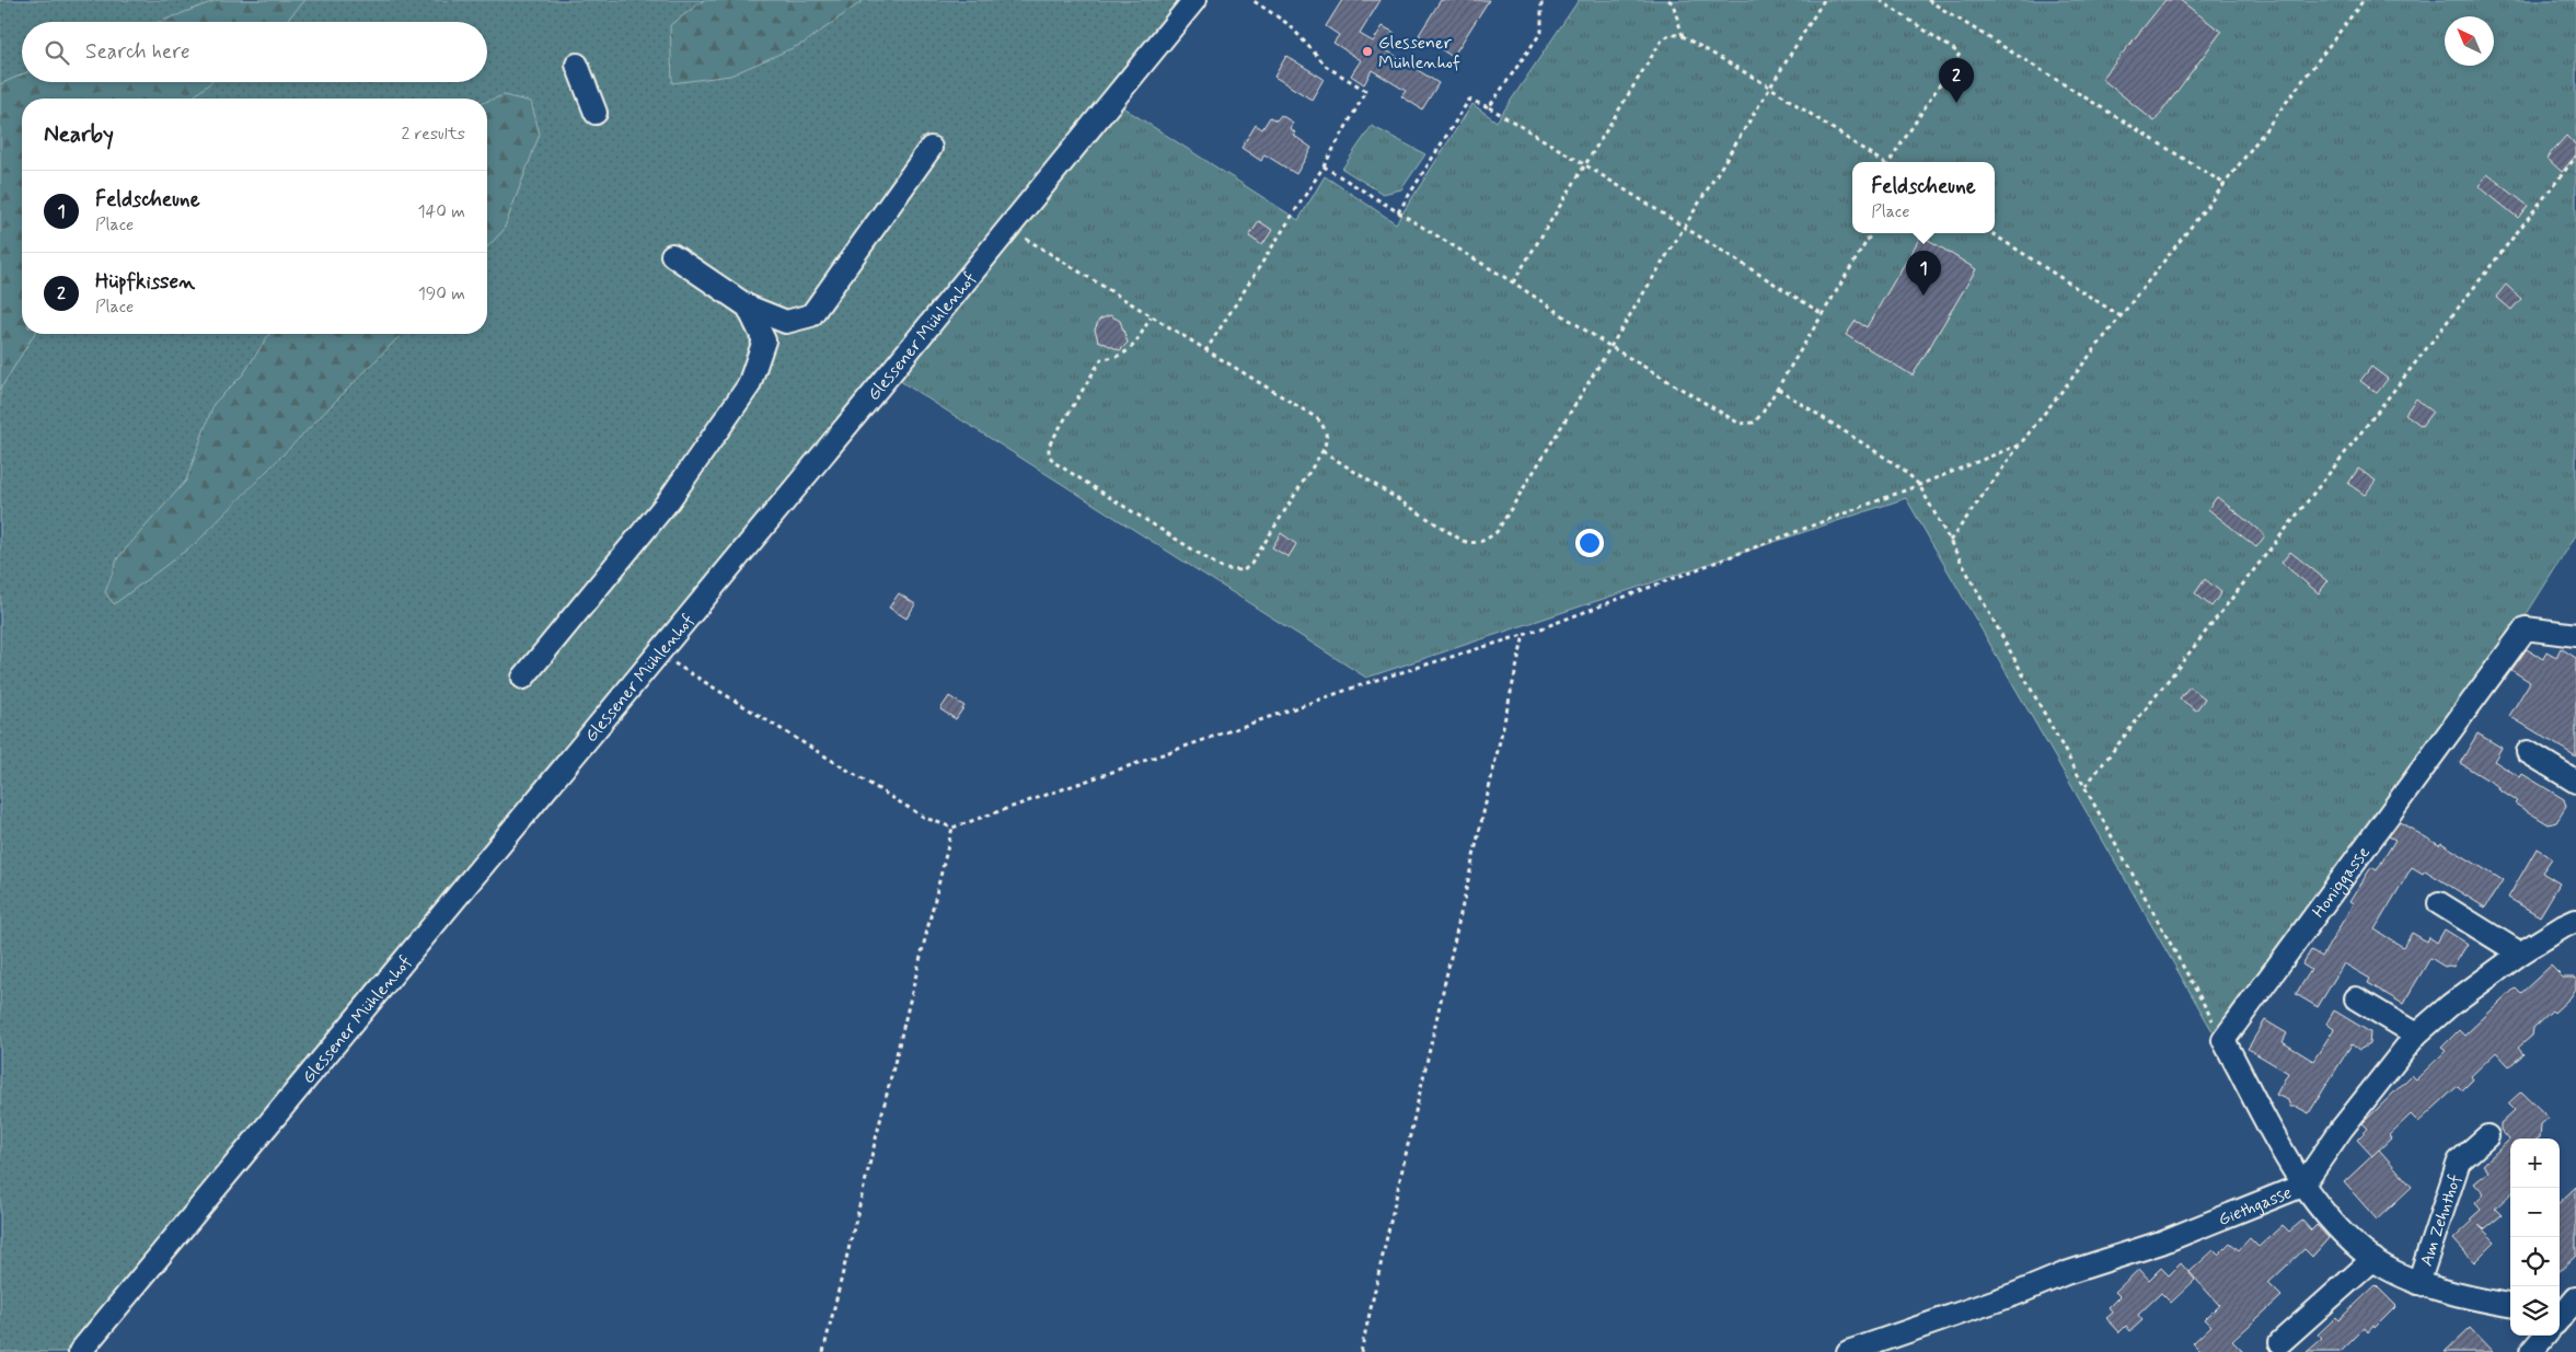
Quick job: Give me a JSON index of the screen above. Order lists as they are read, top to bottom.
{
  "streets": {
    "street": [
      "Glessener Mühlenhof",
      "Honiggasse",
      "Giethgasse",
      "Am Zehnthof"
    ]
  },
  "crossings": [
    ["Giethgasse", "Am Zehnthof"]
  ],
  "places": ["Glessener Mühlenhof"],
  "north": "top left",
  "page": {
    "search": "Search here",
    "pins": ["2", "1"],
    "heading": ["Nearby", "2 results"],
    "popup": ["Feldscheune", "Place"],
    "list": [
      {
        "mark": "1",
        "name": "Feldscheune",
        "note": "Place",
        "value": "140 m"
      },
      {
        "mark": "2",
        "name": "Hüpfkissen",
        "note": "Place",
        "value": "190 m"
      }
    ],
    "map_buttons": ["+", "−"]
  }
}
